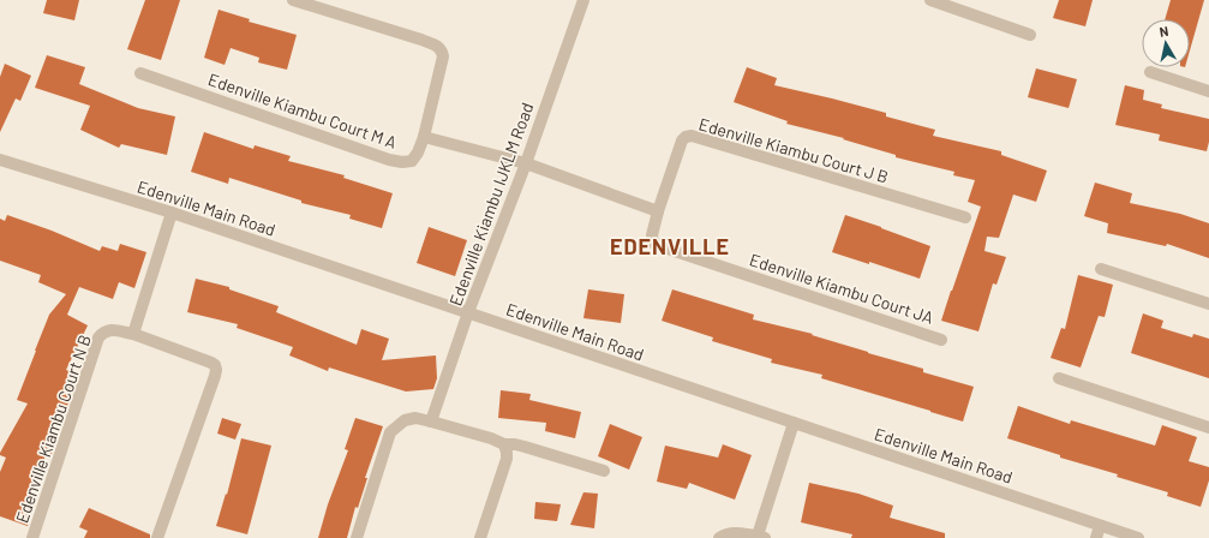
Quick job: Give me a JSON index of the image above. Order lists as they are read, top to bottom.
{
  "streets": {
    "street": [
      "Edenville Kiambu Court M A",
      "Edenville Kiambu Court J B",
      "Edenville Kiambu IJKLM Road",
      "Edenville Main Road",
      "Edenville Kiambu Court JA",
      "Edenville Kiambu Court N B"
    ]
  },
  "crossings": [
    ["Edenville Kiambu Court M A", "Edenville Kiambu IJKLM Road"],
    ["Edenville Kiambu Court J B", "Edenville Kiambu Court JA"],
    ["Edenville Kiambu IJKLM Road", "Edenville Main Road"]
  ],
  "districts": ["EDENVILLE"],
  "north": "top"
}
